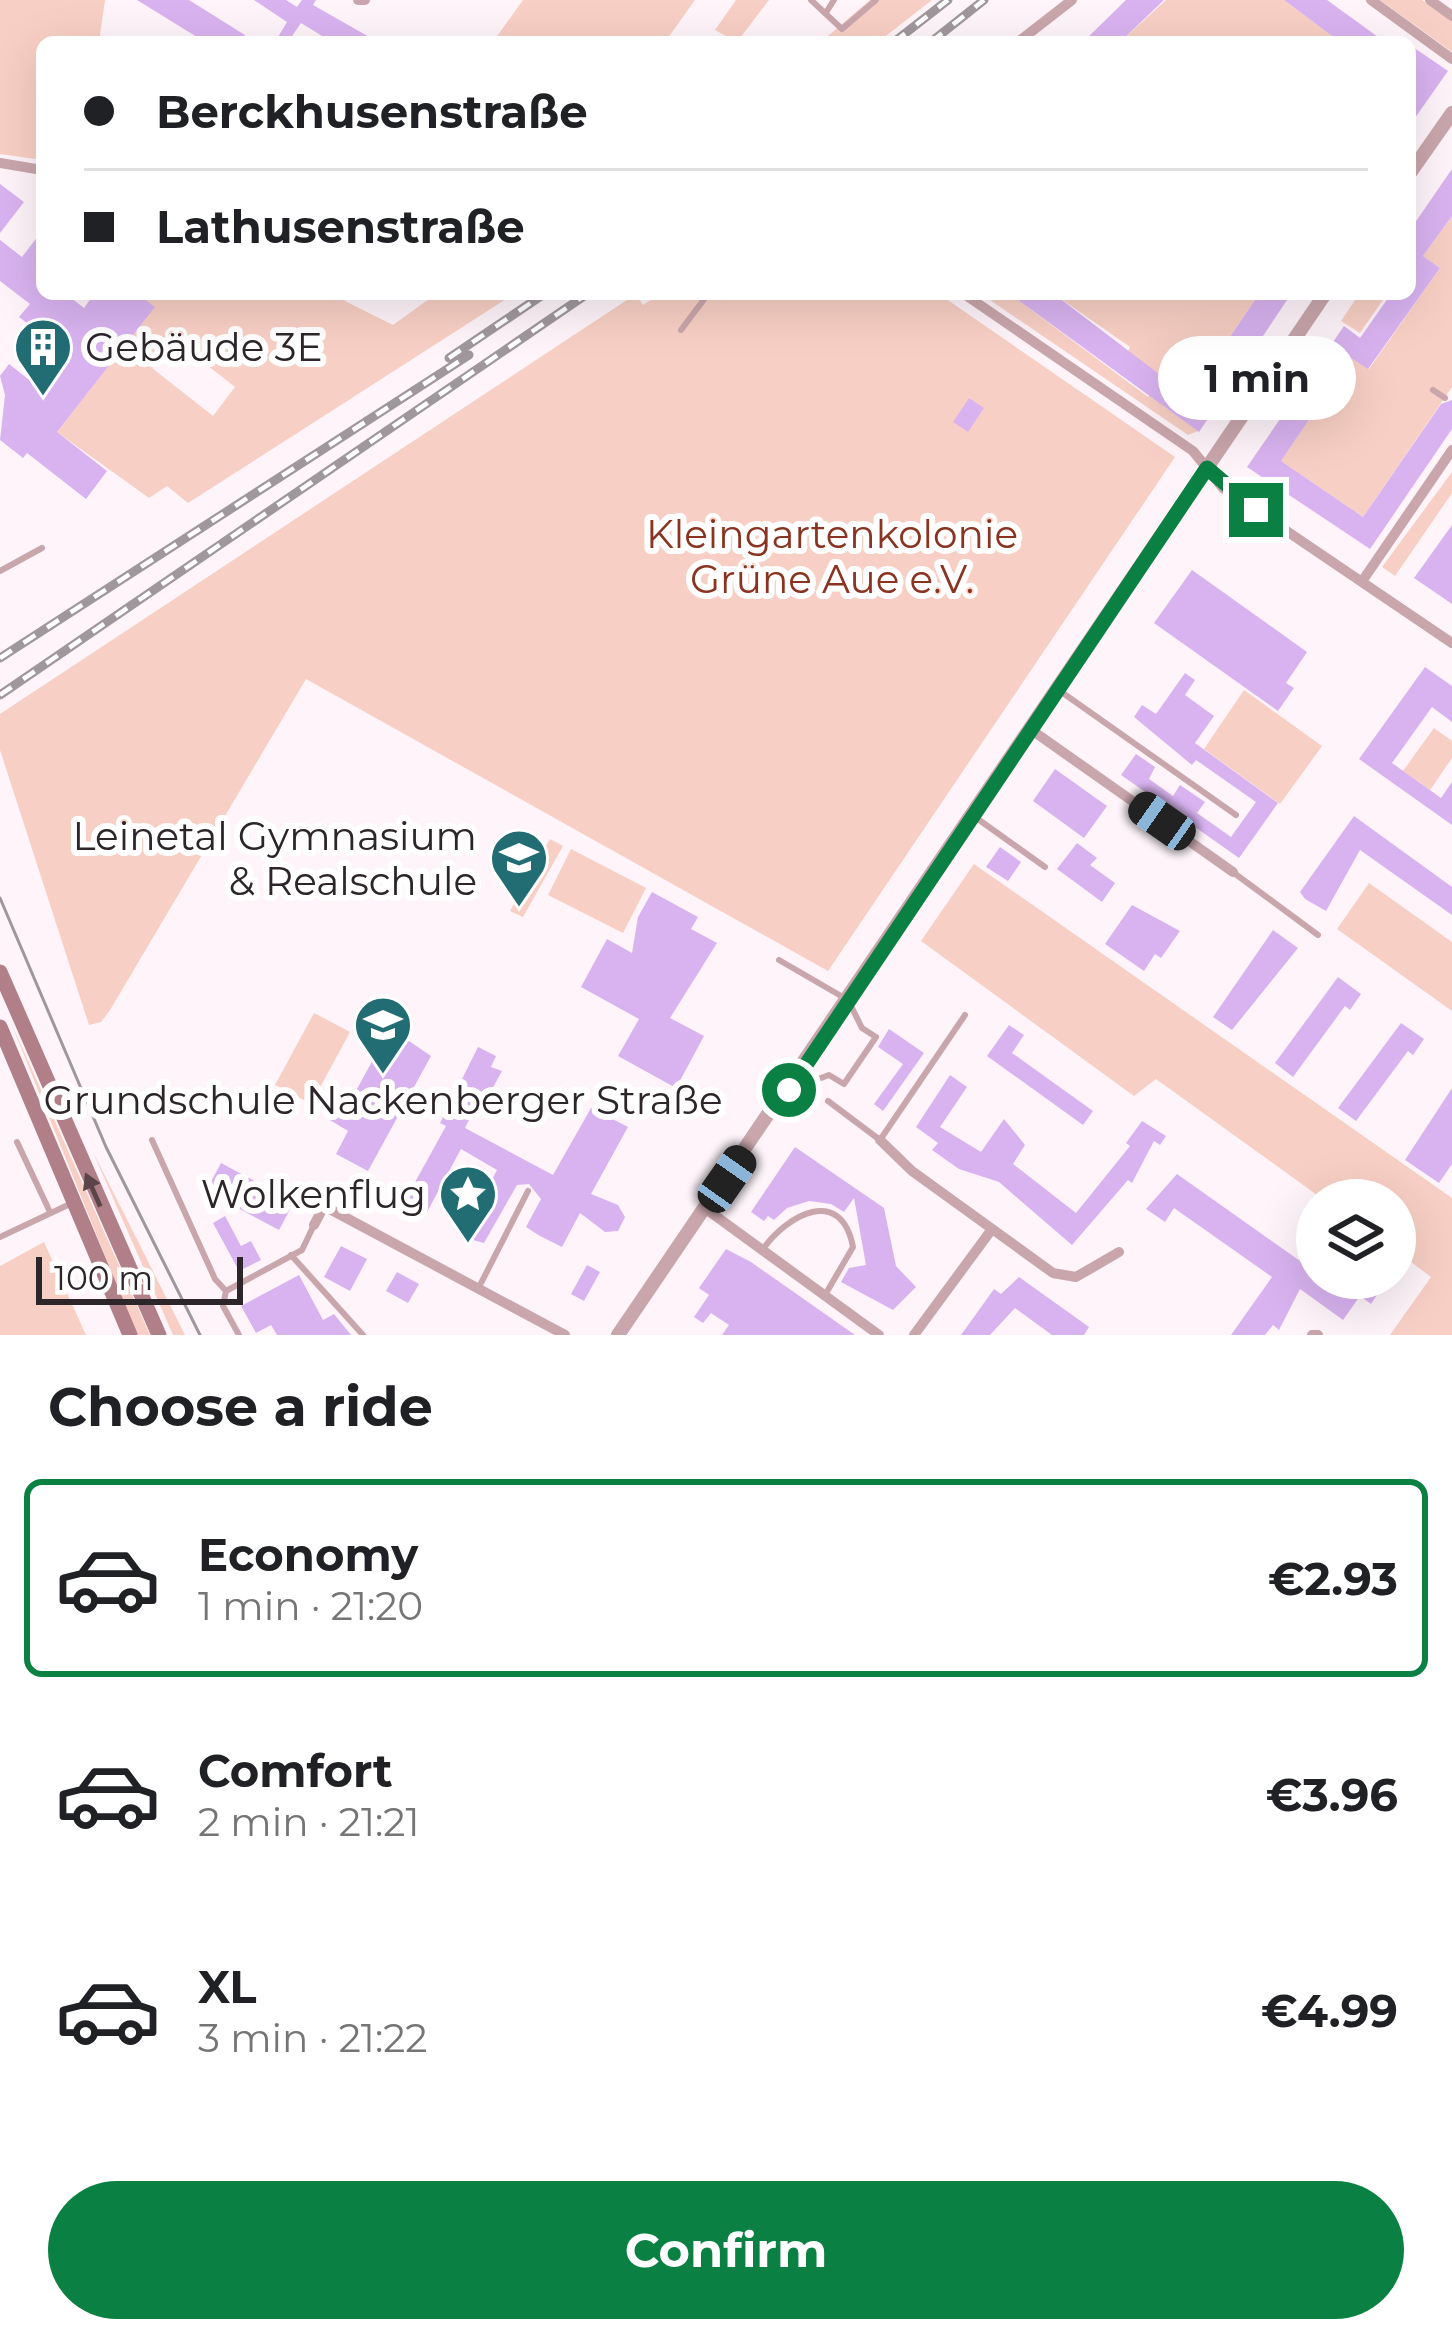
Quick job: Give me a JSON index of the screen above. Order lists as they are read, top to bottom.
{
  "parks": ["Kleingartenkolonie Grüne Aue e.V."],
  "places": {
    "building": ["Gebäude 3E"],
    "school or university": ["Leinetal Gymnasium & Realschule", "Grundschule Nackenberger Straße"],
    "place": ["Wolkenflug"]
  },
  "scale_bar": "100 m",
  "page": {
    "banner": ["Berckhusenstraße", "Lathusenstraße"],
    "bubble": "1 min",
    "scale": "100 m",
    "heading": "Choose a ride",
    "list": [
      {
        "name": "Economy",
        "note": "1 min · 21:20",
        "value": "€2.93"
      },
      {
        "name": "Comfort",
        "note": "2 min · 21:21",
        "value": "€3.96"
      },
      {
        "name": "XL",
        "note": "3 min · 21:22",
        "value": "€4.99"
      }
    ],
    "buttons": "Confirm"
  }
}
